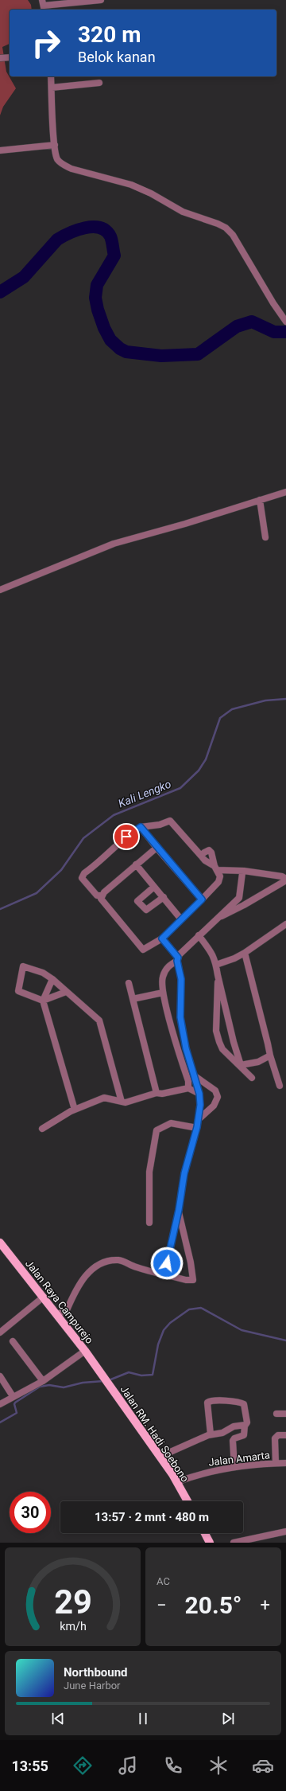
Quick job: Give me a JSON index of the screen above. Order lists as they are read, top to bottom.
{
  "streets": {
    "main road": ["Jalan Raya Campurejo", "Jalan RM. Hadi Soebono"],
    "street": ["Jalan Amarta"]
  },
  "crossings": [
    ["Jalan Raya Campurejo", "Jalan RM. Hadi Soebono"],
    ["Jalan RM. Hadi Soebono", "Jalan Amarta"]
  ],
  "water": ["Kali Lengko"],
  "page": {
    "turn": ["320 m", "Belok kanan"],
    "limit": "30",
    "trip": "13:57 · 2 mnt · 480 m",
    "tile": "AC",
    "heat": ["−", "20.5°", "+"],
    "song": ["Northbound", "June Harbor"],
    "tabs": "13:55",
    "gauge": ["29", "km/h"]
  }
}
